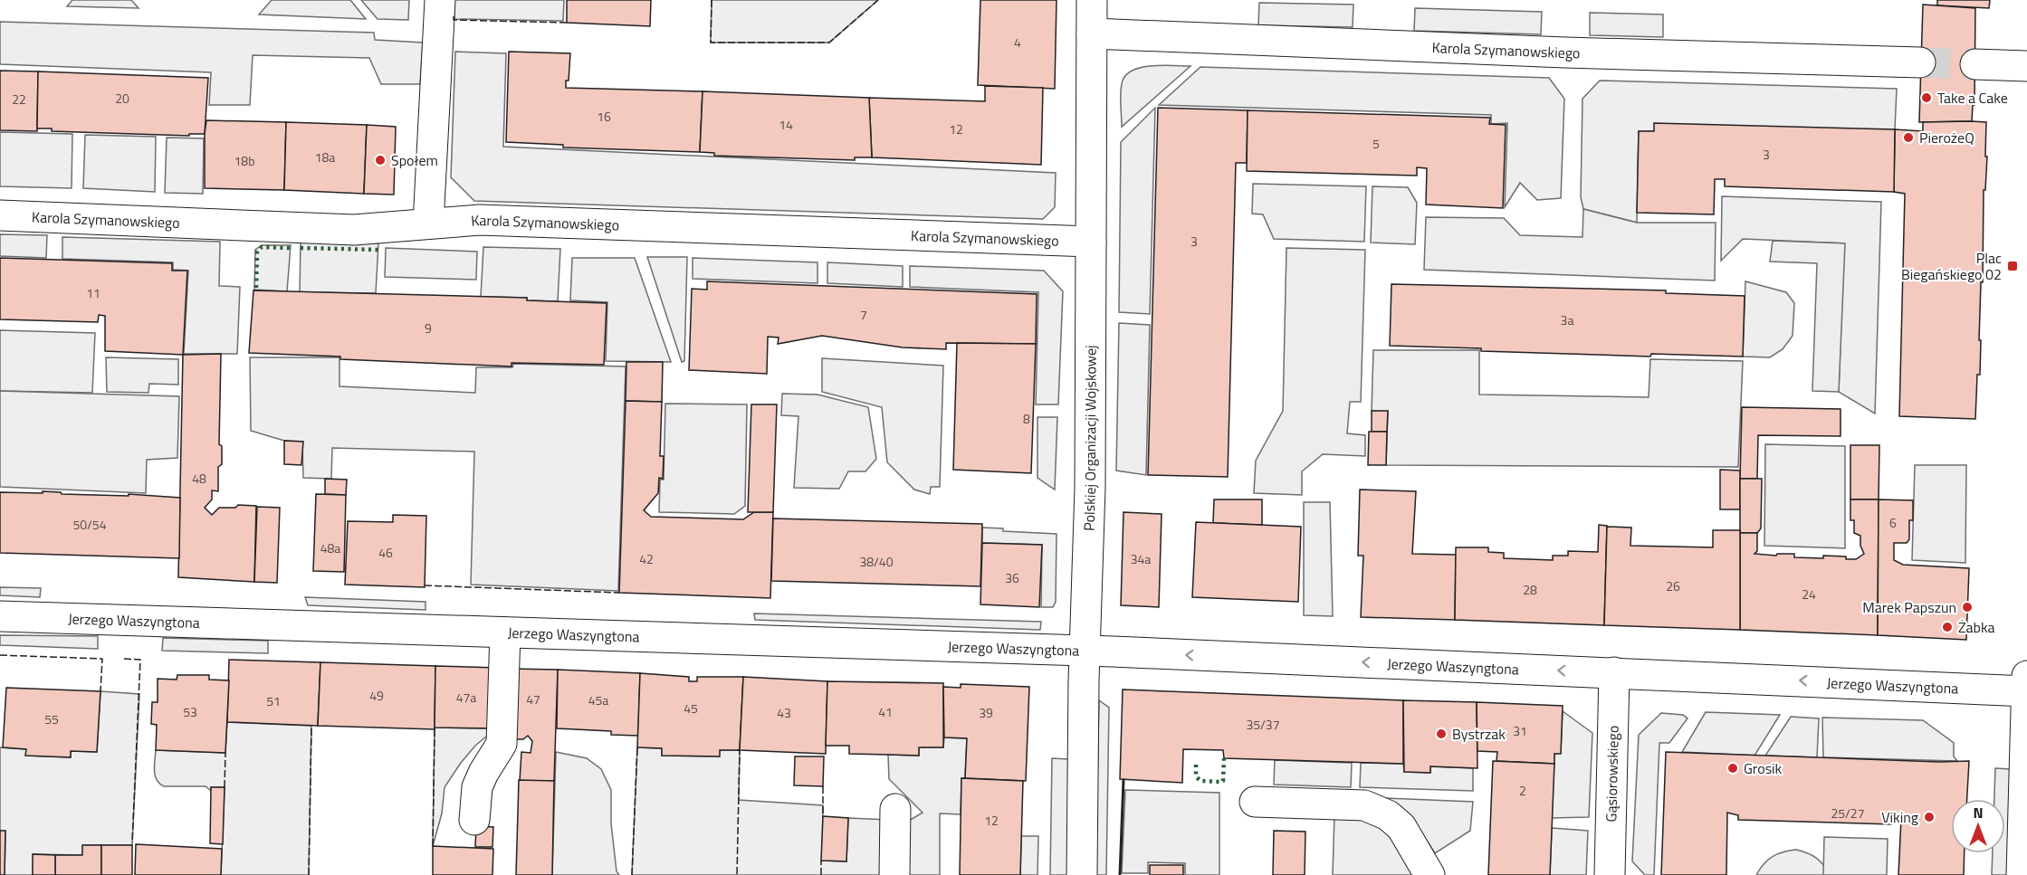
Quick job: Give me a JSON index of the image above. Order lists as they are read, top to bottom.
{
  "streets": {
    "street": [
      "Karola Szymanowskiego",
      "Polskiej Organizacji Wojskowej",
      "Jerzego Waszyngtona",
      "Gąsiorowskiego"
    ]
  },
  "crossings": [
    ["Karola Szymanowskiego", "Polskiej Organizacji Wojskowej"],
    ["Polskiej Organizacji Wojskowej", "Jerzego Waszyngtona"],
    ["Jerzego Waszyngtona", "Gąsiorowskiego"]
  ],
  "one_way": ["Jerzego Waszyngtona"],
  "places": {
    "other": [
      "Take a Cake",
      "PierożeQ",
      "Społem",
      "Marek Papszun",
      "Żabka",
      "Bystrzak",
      "Grosik",
      "Viking"
    ],
    "transit": ["Plac Biegańskiego 02"]
  },
  "house_numbers": [
    "4",
    "20",
    "22",
    "16",
    "14",
    "12",
    "5",
    "3",
    "18a",
    "18b",
    "3",
    "11",
    "7",
    "3a",
    "9",
    "8",
    "48",
    "6",
    "50/54",
    "48a",
    "46",
    "42",
    "34a",
    "38/40",
    "36",
    "26",
    "28",
    "24",
    "49",
    "47a",
    "47",
    "45a",
    "51",
    "45",
    "53",
    "41",
    "43",
    "39",
    "55",
    "35/37",
    "31",
    "2",
    "25/27",
    "12"
  ],
  "north": "top"
}
